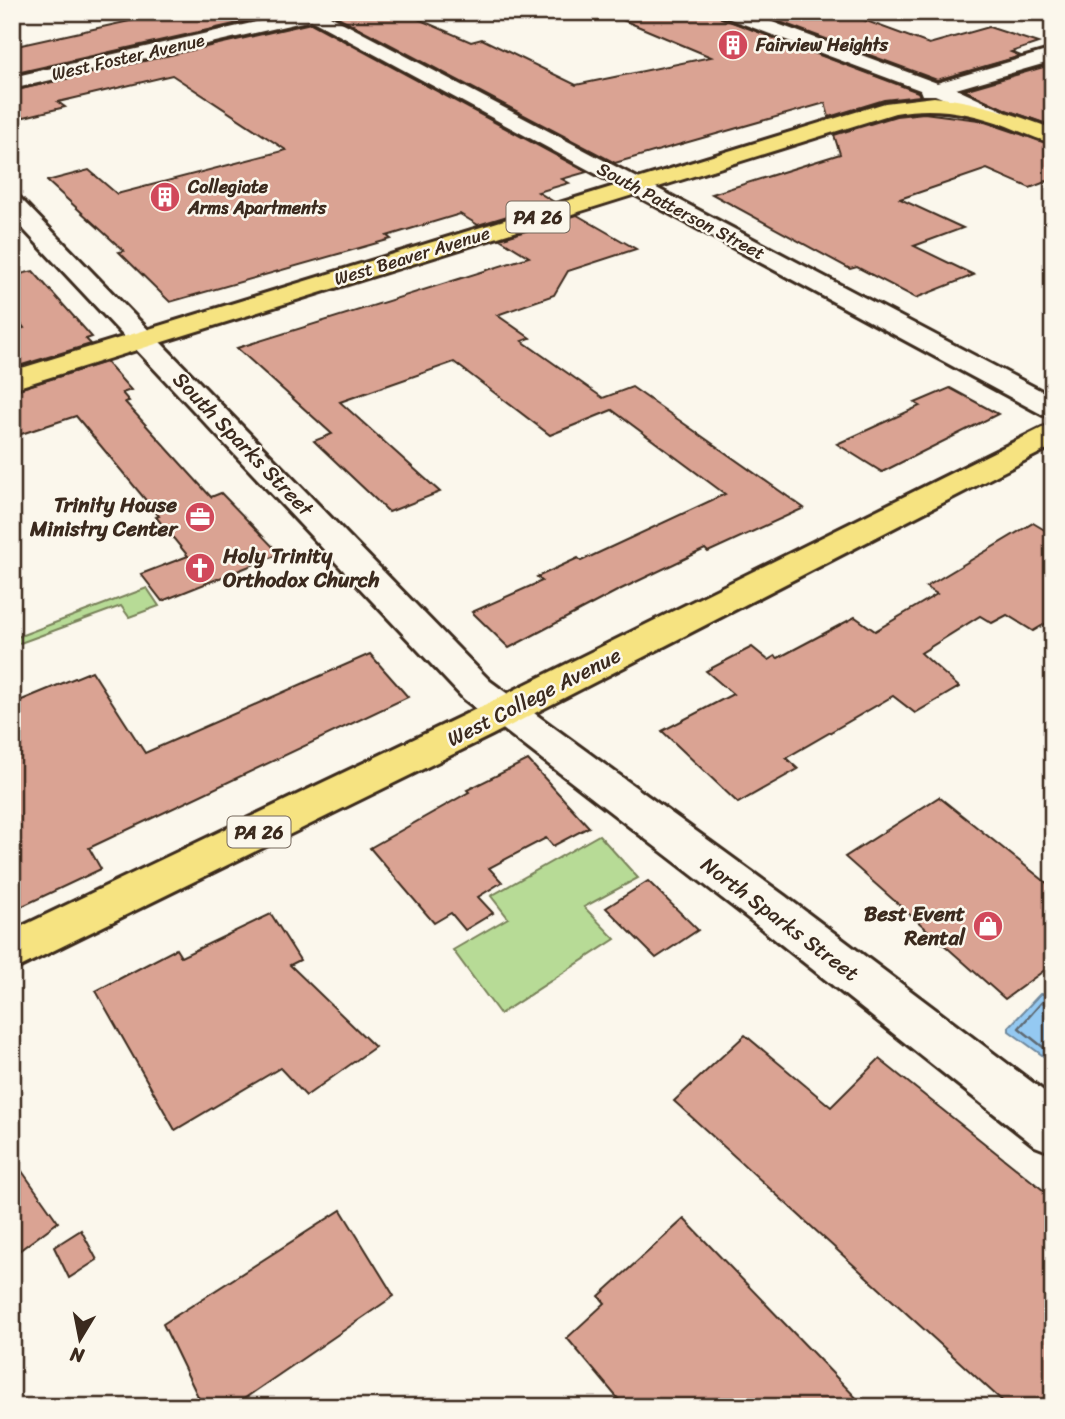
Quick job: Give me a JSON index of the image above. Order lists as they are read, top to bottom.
{
  "streets": {
    "main road": ["PA 26", "West Beaver Avenue", "West College Avenue"],
    "street": [
      "West Foster Avenue",
      "South Patterson Street",
      "South Sparks Street",
      "North Sparks Street"
    ]
  },
  "crossings": [
    ["West Foster Avenue", "South Patterson Street"],
    ["South Patterson Street", "West Beaver Avenue"],
    ["PA 26", "West Beaver Avenue"],
    ["West Beaver Avenue", "South Sparks Street"],
    ["South Sparks Street", "West College Avenue"],
    ["South Sparks Street", "North Sparks Street"],
    ["West College Avenue", "North Sparks Street"]
  ],
  "places": {
    "building": ["Fairview Heights", "Collegiate Arms Apartments"],
    "office": ["Trinity House Ministry Center"],
    "church": ["Holy Trinity Orthodox Church"],
    "shop": ["Best Event Rental"]
  },
  "north": "bottom"
}
